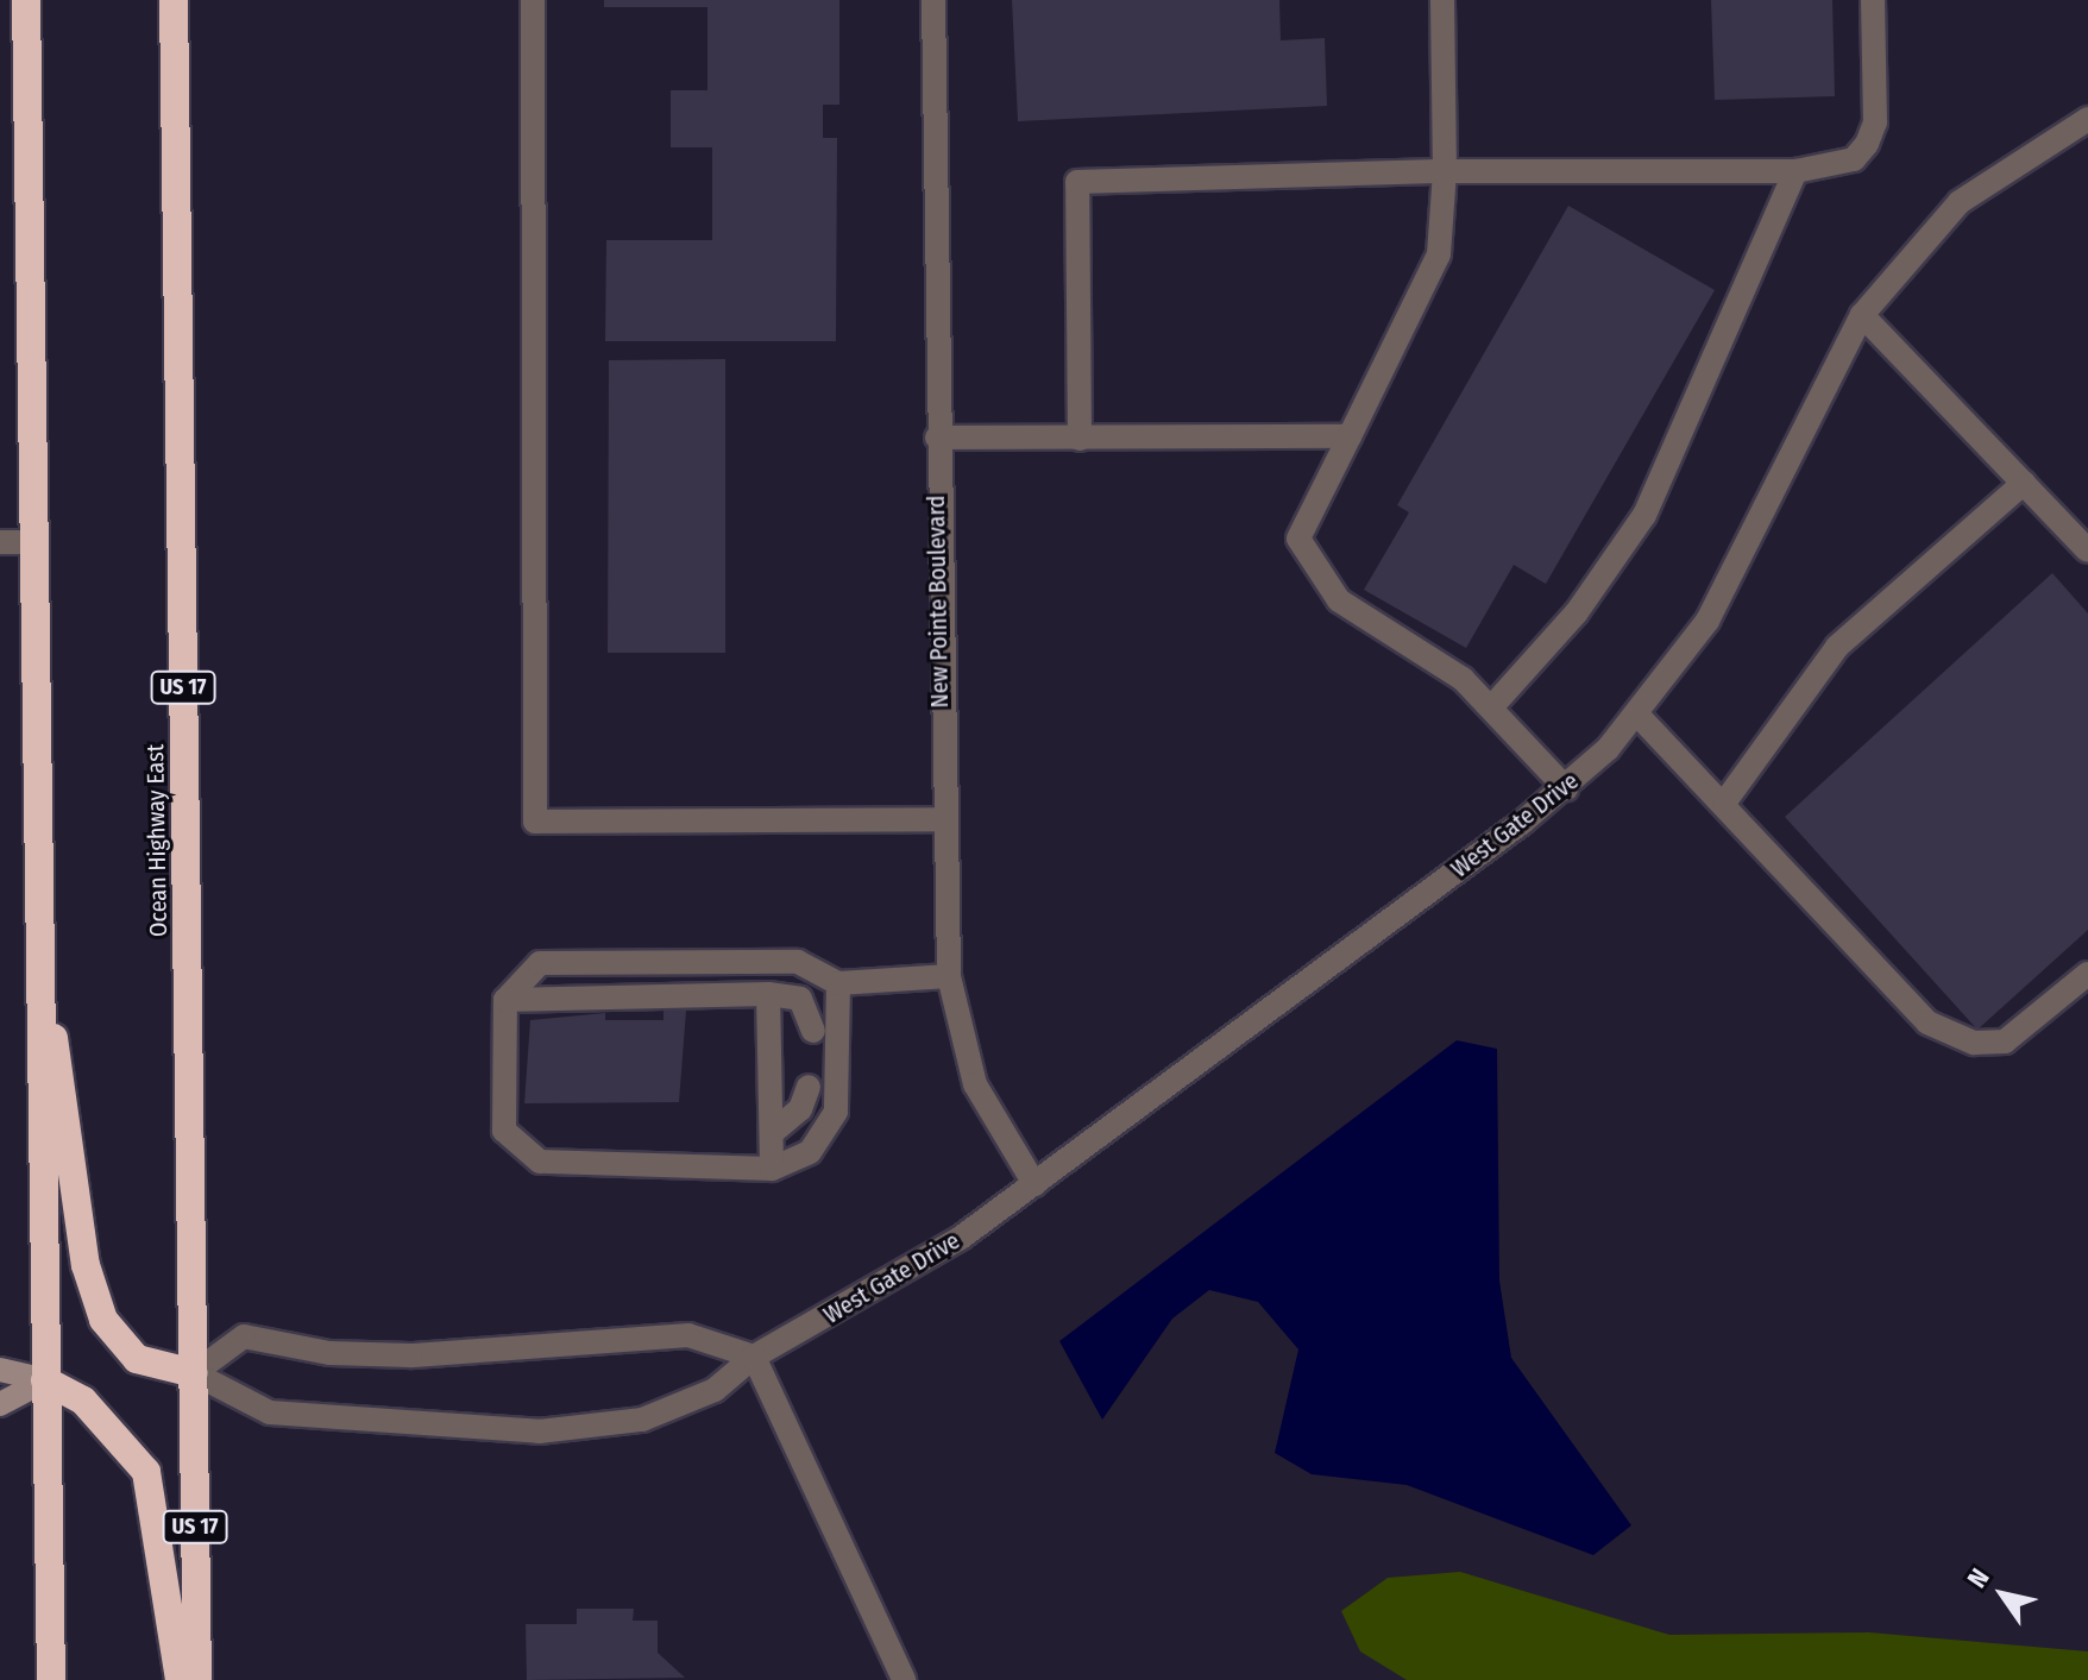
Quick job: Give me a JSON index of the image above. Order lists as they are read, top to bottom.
{
  "streets": {
    "highway": ["US 17", "Ocean Highway East"],
    "street": ["New Pointe Boulevard", "West Gate Drive"]
  },
  "crossings": [
    ["New Pointe Boulevard", "West Gate Drive"],
    ["West Gate Drive", "Ocean Highway East"]
  ],
  "north": "top left"
}
